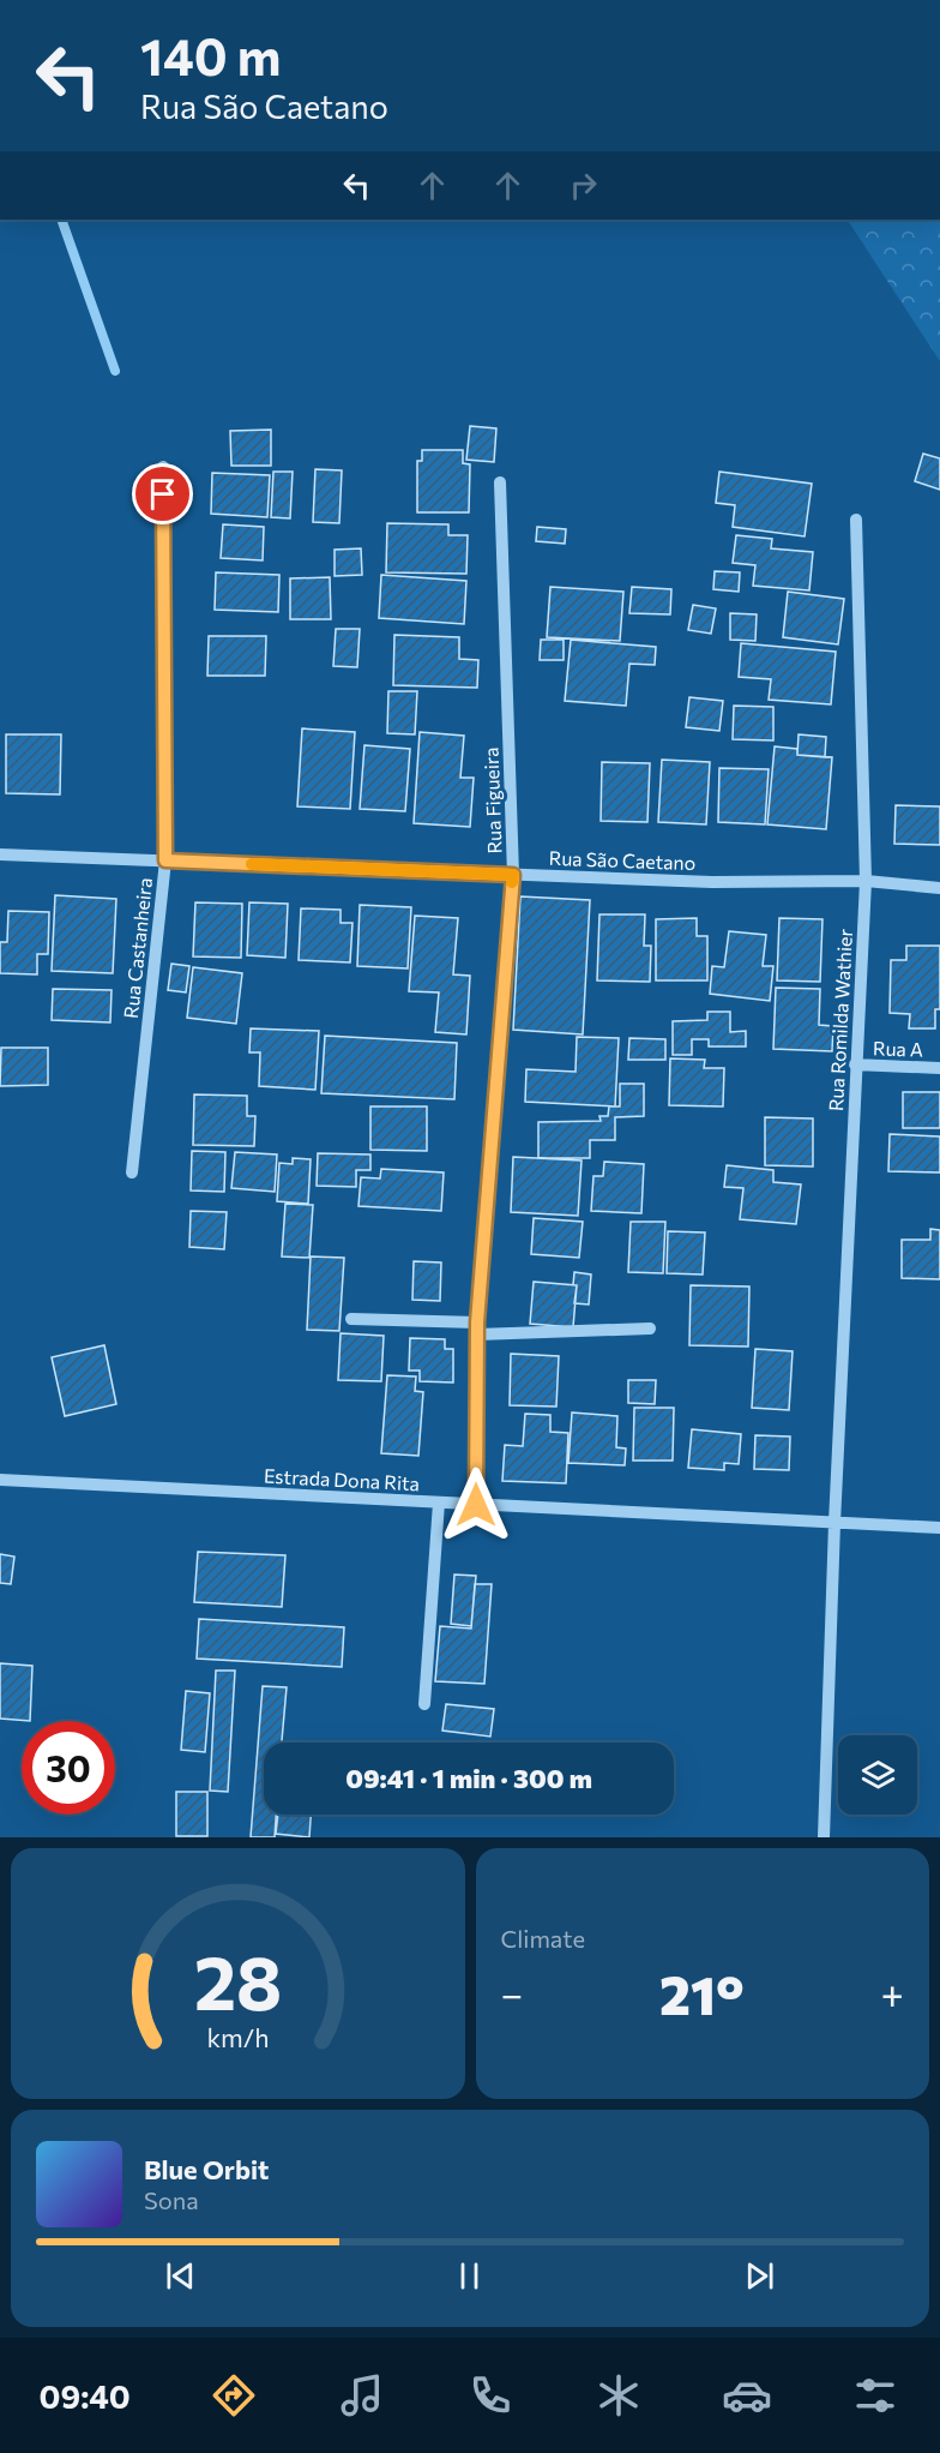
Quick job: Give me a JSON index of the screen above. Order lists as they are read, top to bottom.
{
  "streets": {
    "street": [
      "Rua Figueira",
      "Rua São Caetano",
      "Rua Castanheira",
      "Rua Romilda Wathier",
      "Rua A",
      "Estrada Dona Rita"
    ]
  },
  "crossings": [
    ["Rua Figueira", "Rua São Caetano"],
    ["Rua Figueira", "Estrada Dona Rita"],
    ["Rua São Caetano", "Rua Castanheira"],
    ["Rua São Caetano", "Rua Romilda Wathier"],
    ["Rua Romilda Wathier", "Rua A"],
    ["Rua Romilda Wathier", "Estrada Dona Rita"]
  ],
  "page": {
    "turn": ["140 m", "Rua São Caetano"],
    "limit": "30",
    "trip": "09:41 · 1 min · 300 m",
    "tile": "Climate",
    "heat": ["−", "21°", "+"],
    "song": ["Blue Orbit", "Sona"],
    "tabs": "09:40",
    "gauge": ["28", "km/h"]
  }
}
